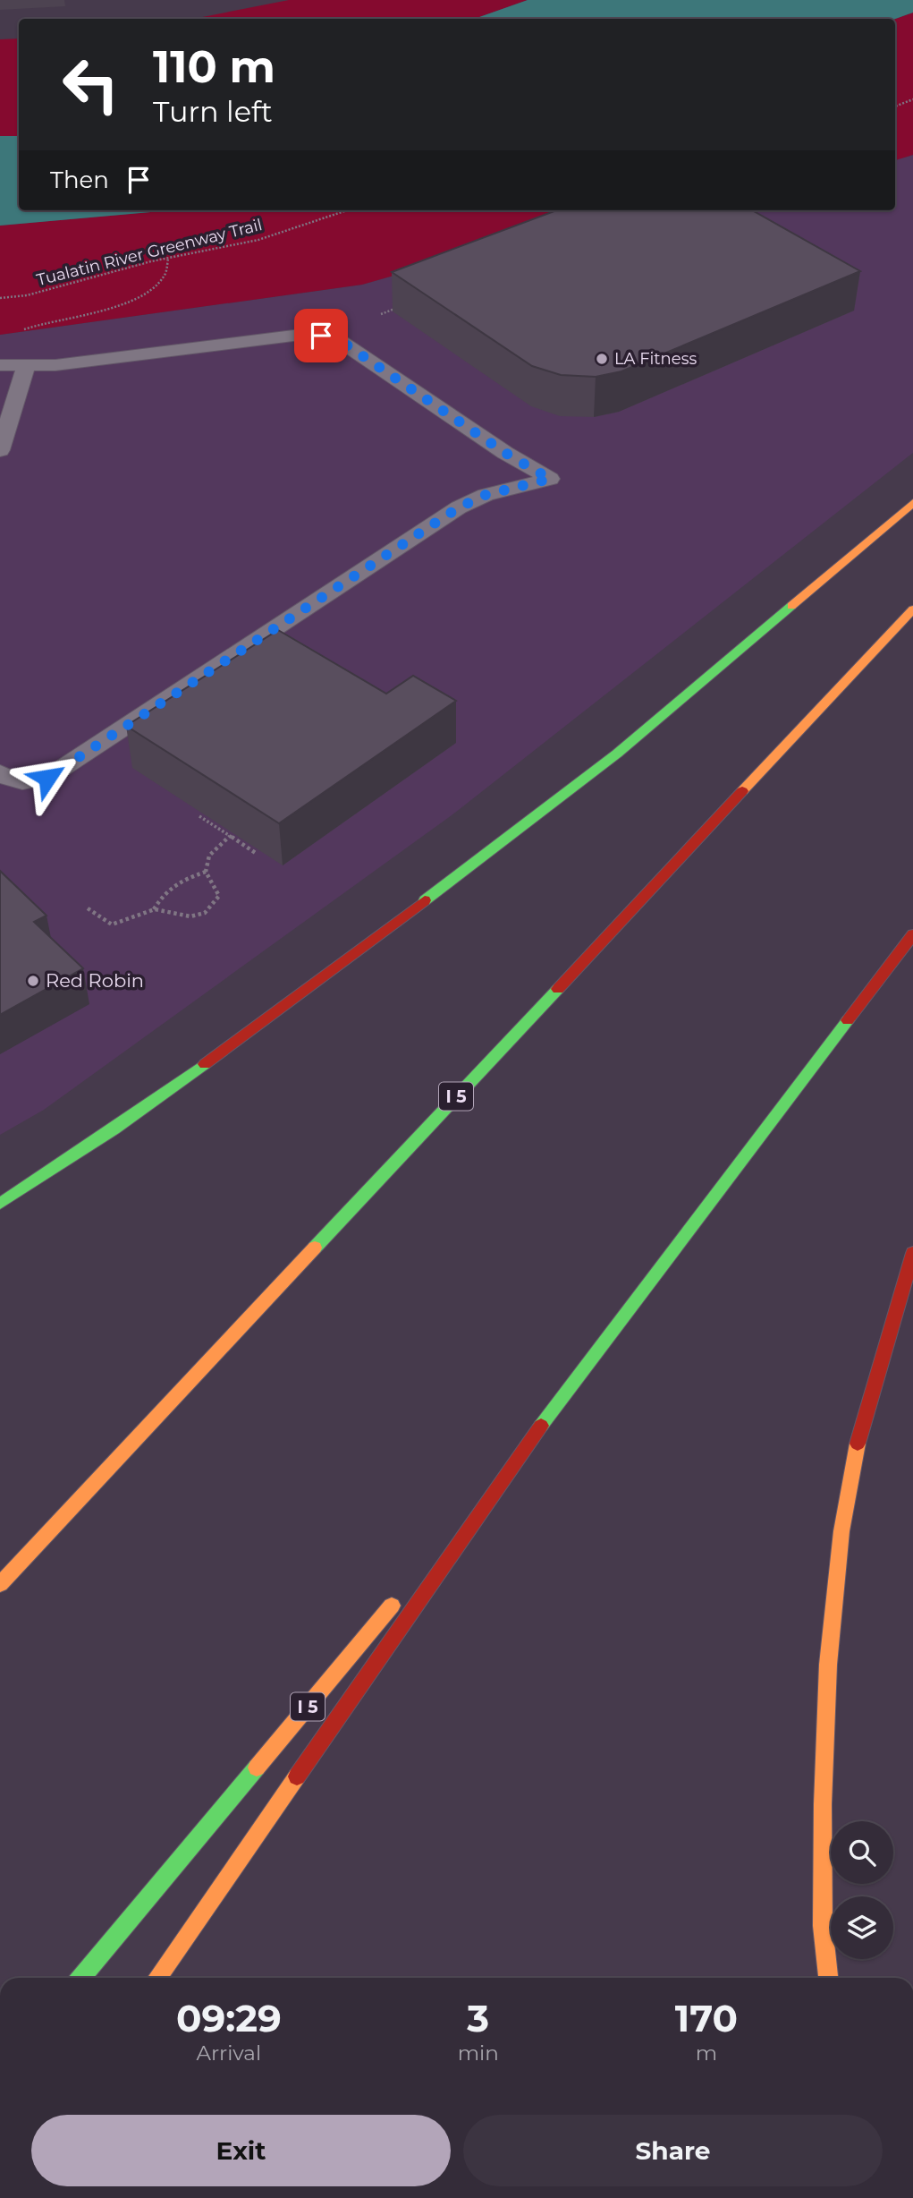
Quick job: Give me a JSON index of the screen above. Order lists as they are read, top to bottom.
{
  "streets": {
    "highway": ["I 5"],
    "path": ["Tualatin River Greenway Trail"]
  },
  "places": ["LA Fitness", "Red Robin"],
  "page": {
    "turn": ["110 m", "Turn left"],
    "then": "Then",
    "eta": [
      "09:29",
      "Arrival",
      "3",
      "min",
      "170",
      "m"
    ],
    "buttons": ["Exit", "Share"]
  }
}
